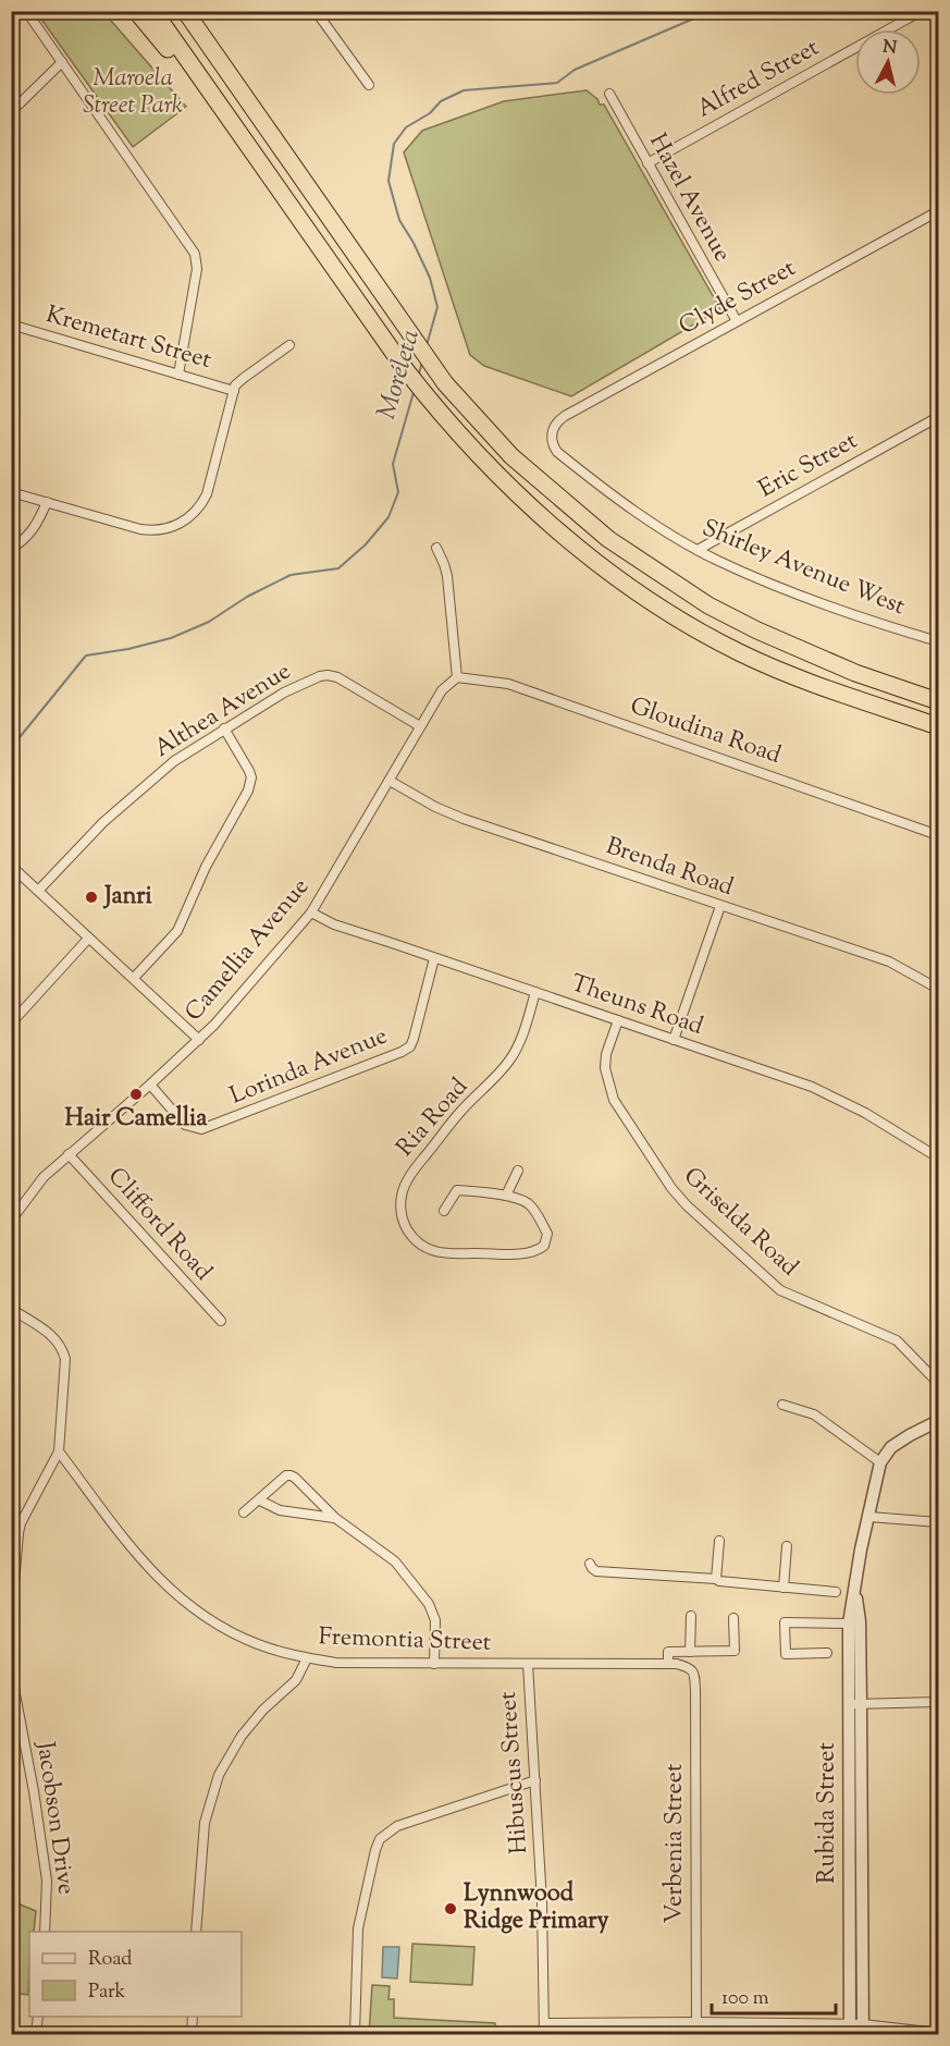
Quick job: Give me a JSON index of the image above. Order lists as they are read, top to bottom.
{
  "streets": {
    "street": [
      "Alfred Street",
      "Hazel Avenue",
      "Clyde Street",
      "Kremetart Street",
      "Eric Street",
      "Shirley Avenue West",
      "Althea Avenue",
      "Gloudina Road",
      "Brenda Road",
      "Camellia Avenue",
      "Theuns Road",
      "Lorinda Avenue",
      "Ria Road",
      "Griselda Road",
      "Clifford Road",
      "Fremontia Street",
      "Hibuscus Street",
      "Rubida Street",
      "Jacobson Drive",
      "Verbenia Street"
    ]
  },
  "crossings": [
    ["Alfred Street", "Hazel Avenue"],
    ["Hazel Avenue", "Clyde Street"],
    ["Clyde Street", "Shirley Avenue West"],
    ["Eric Street", "Shirley Avenue West"],
    ["Althea Avenue", "Camellia Avenue"],
    ["Gloudina Road", "Camellia Avenue"],
    ["Brenda Road", "Camellia Avenue"],
    ["Camellia Avenue", "Theuns Road"],
    ["Camellia Avenue", "Lorinda Avenue"],
    ["Camellia Avenue", "Clifford Road"],
    ["Theuns Road", "Lorinda Avenue"],
    ["Theuns Road", "Ria Road"],
    ["Theuns Road", "Griselda Road"],
    ["Fremontia Street", "Hibuscus Street"],
    ["Fremontia Street", "Verbenia Street"]
  ],
  "water": ["Moreleta"],
  "parks": ["Maroela Street Park"],
  "places": ["Janri", "Hair Camellia", "Lynnwood Ridge Primary"],
  "legend": ["Road", "Park"],
  "scale_bar": "100 m",
  "north": "top"
}
